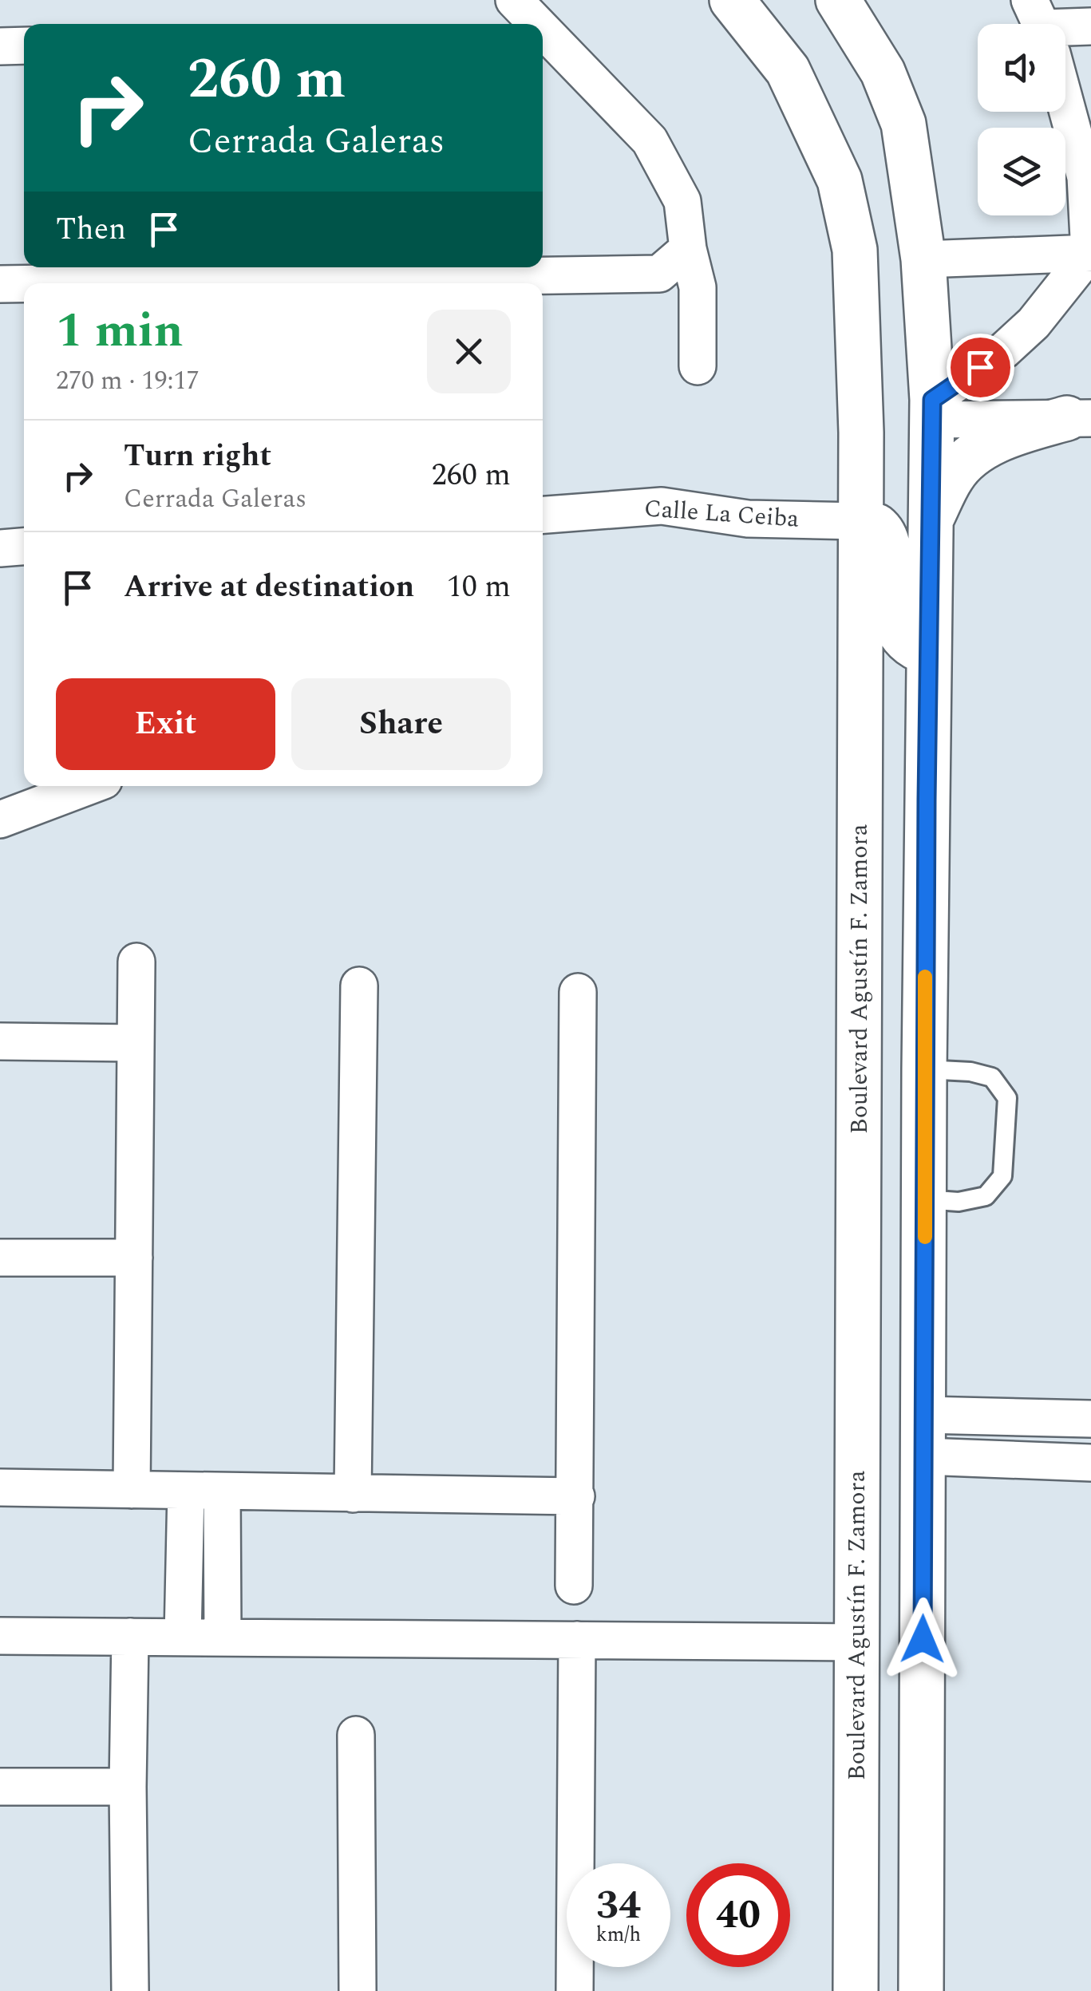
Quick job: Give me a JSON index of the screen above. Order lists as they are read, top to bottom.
{
  "streets": {
    "street": ["Calle La Ceiba", "Boulevard Agustín F. Zamora"]
  },
  "crossings": [
    ["Calle La Ceiba", "Boulevard Agustín F. Zamora"]
  ],
  "page": {
    "turn": ["260 m", "Cerrada Galeras"],
    "then": "Then",
    "heading": ["1 min", "270 m · 19:17"],
    "list": [
      {
        "name": "Turn right",
        "note": "Cerrada Galeras",
        "value": "260 m"
      },
      {
        "name": "Arrive at destination",
        "value": "10 m"
      }
    ],
    "buttons": ["Exit", "Share"],
    "speed": "34 km/h",
    "limit": "40"
  }
}
